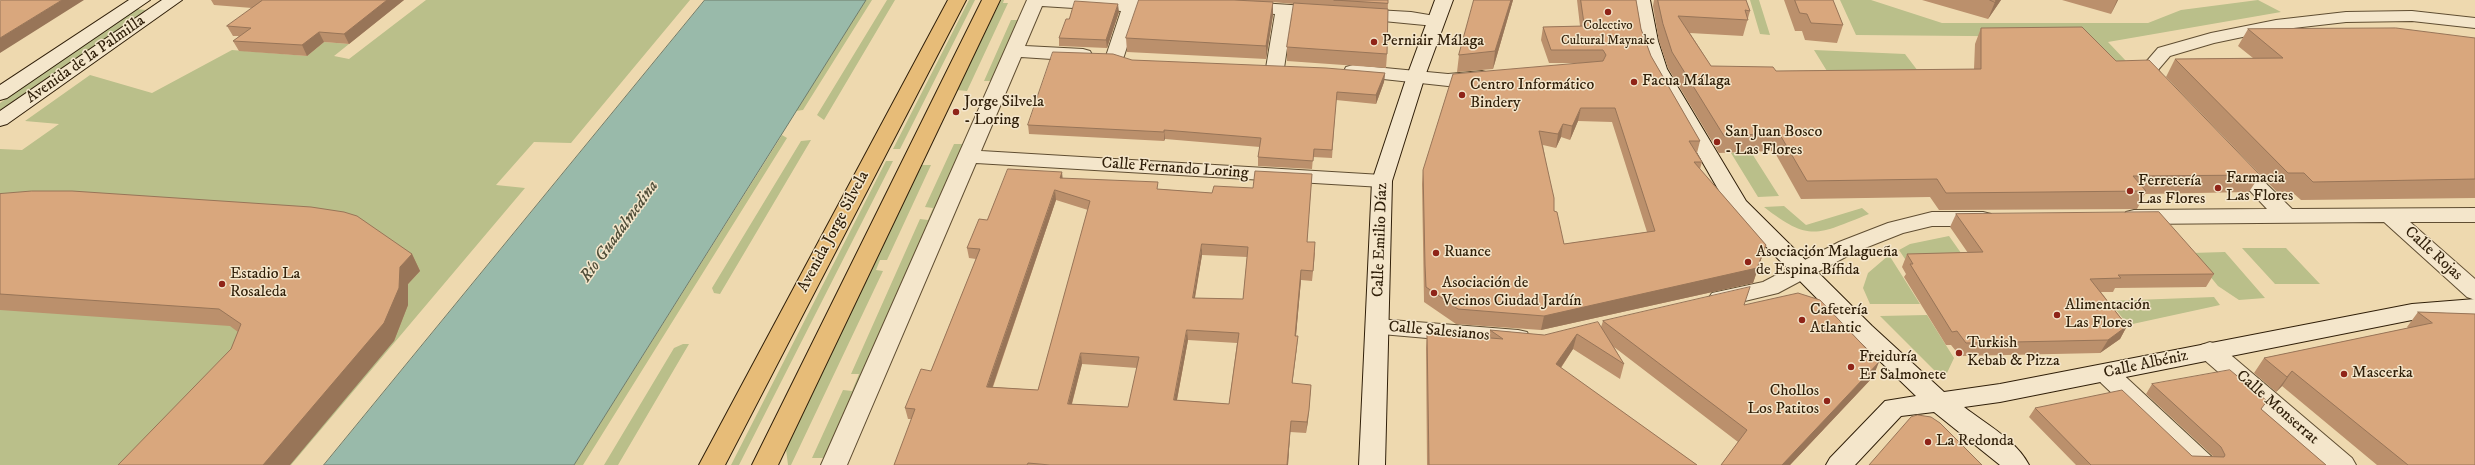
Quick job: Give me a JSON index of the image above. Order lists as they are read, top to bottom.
{
  "streets": {
    "main road": ["Avenida Jorge Silvela"],
    "street": [
      "Avenida de la Palmilla",
      "Calle Fernando Loring",
      "Calle Emilio Díaz",
      "Calle Rojas",
      "Calle Salesianos",
      "Calle Albéniz",
      "Calle Monserrat"
    ]
  },
  "crossings": [
    ["Calle Fernando Loring", "Calle Emilio Díaz"],
    ["Calle Emilio Díaz", "Calle Salesianos"],
    ["Calle Albéniz", "Calle Monserrat"]
  ],
  "water": ["Río Guadalmedina"],
  "places": [
    "Colectivo Cultural Maynake",
    "Perniair Málaga",
    "Facua Málaga",
    "Centro Informático Bindery",
    "Jorge Silvela - Loring",
    "San Juan Bosco - Las Flores",
    "Farmacia Las Flores",
    "Ferretería Las Flores",
    "Ruance",
    "Asociación Malagueña de Espina Bífida",
    "Estadio La Rosaleda",
    "Asociación de Vecinos Ciudad Jardín",
    "Alimentación Las Flores",
    "Cafetería Atlantic",
    "Turkish Kebab & Pizza",
    "Freiduría Er Salmonete",
    "Mascerka",
    "Chollos Los Patitos",
    "La Redonda"
  ]
}
